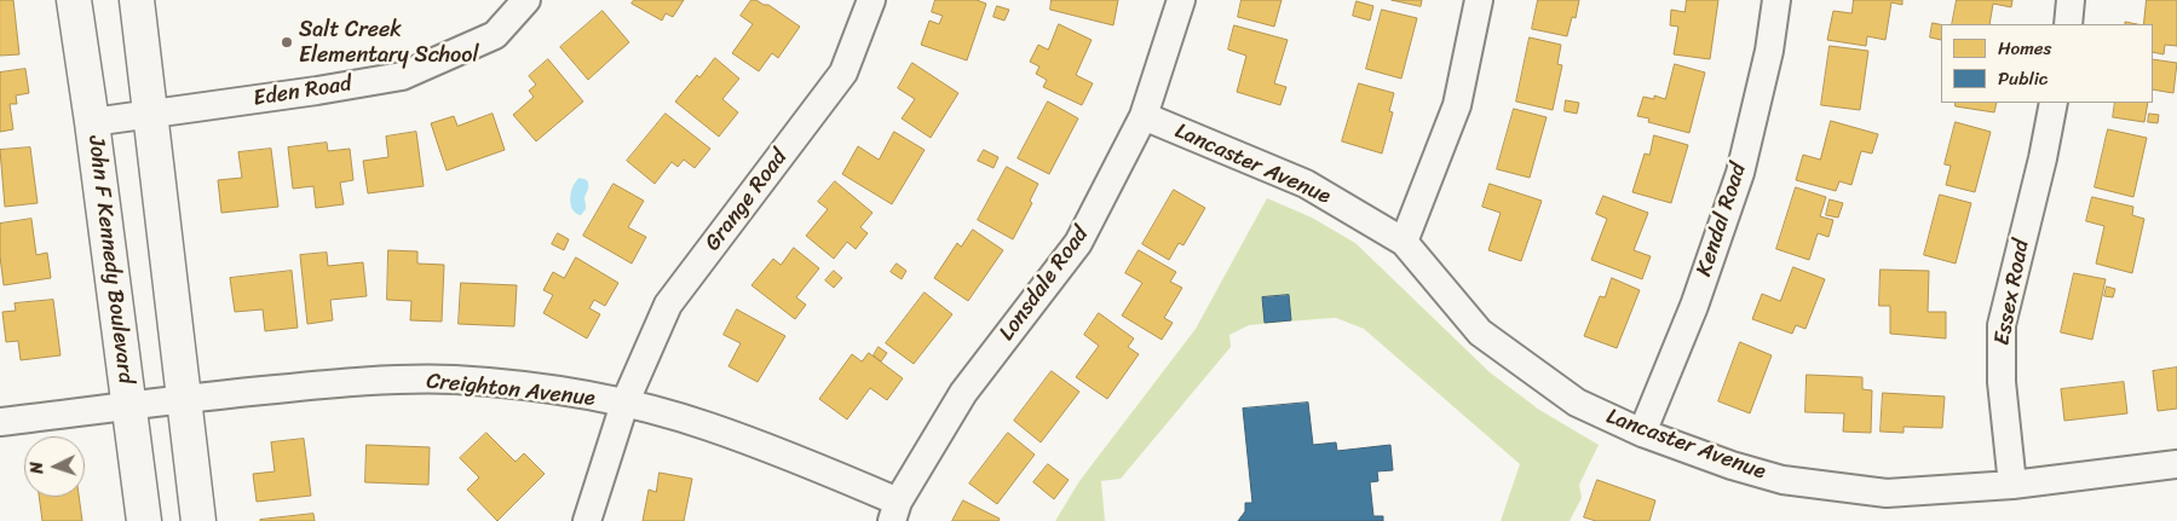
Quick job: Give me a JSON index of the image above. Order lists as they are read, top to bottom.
{
  "streets": {
    "street": [
      "Eden Road",
      "Lancaster Avenue",
      "Grange Road",
      "Kendal Road",
      "John F Kennedy Boulevard",
      "Lonsdale Road",
      "Essex Road",
      "Creighton Avenue"
    ]
  },
  "crossings": [
    ["Eden Road", "John F Kennedy Boulevard"],
    ["Lancaster Avenue", "Kendal Road"],
    ["Lancaster Avenue", "Lonsdale Road"],
    ["Lancaster Avenue", "Essex Road"],
    ["Grange Road", "Creighton Avenue"],
    ["John F Kennedy Boulevard", "Creighton Avenue"],
    ["Lonsdale Road", "Creighton Avenue"]
  ],
  "places": ["Salt Creek Elementary School"],
  "legend": ["Homes", "Public"],
  "north": "left"
}
